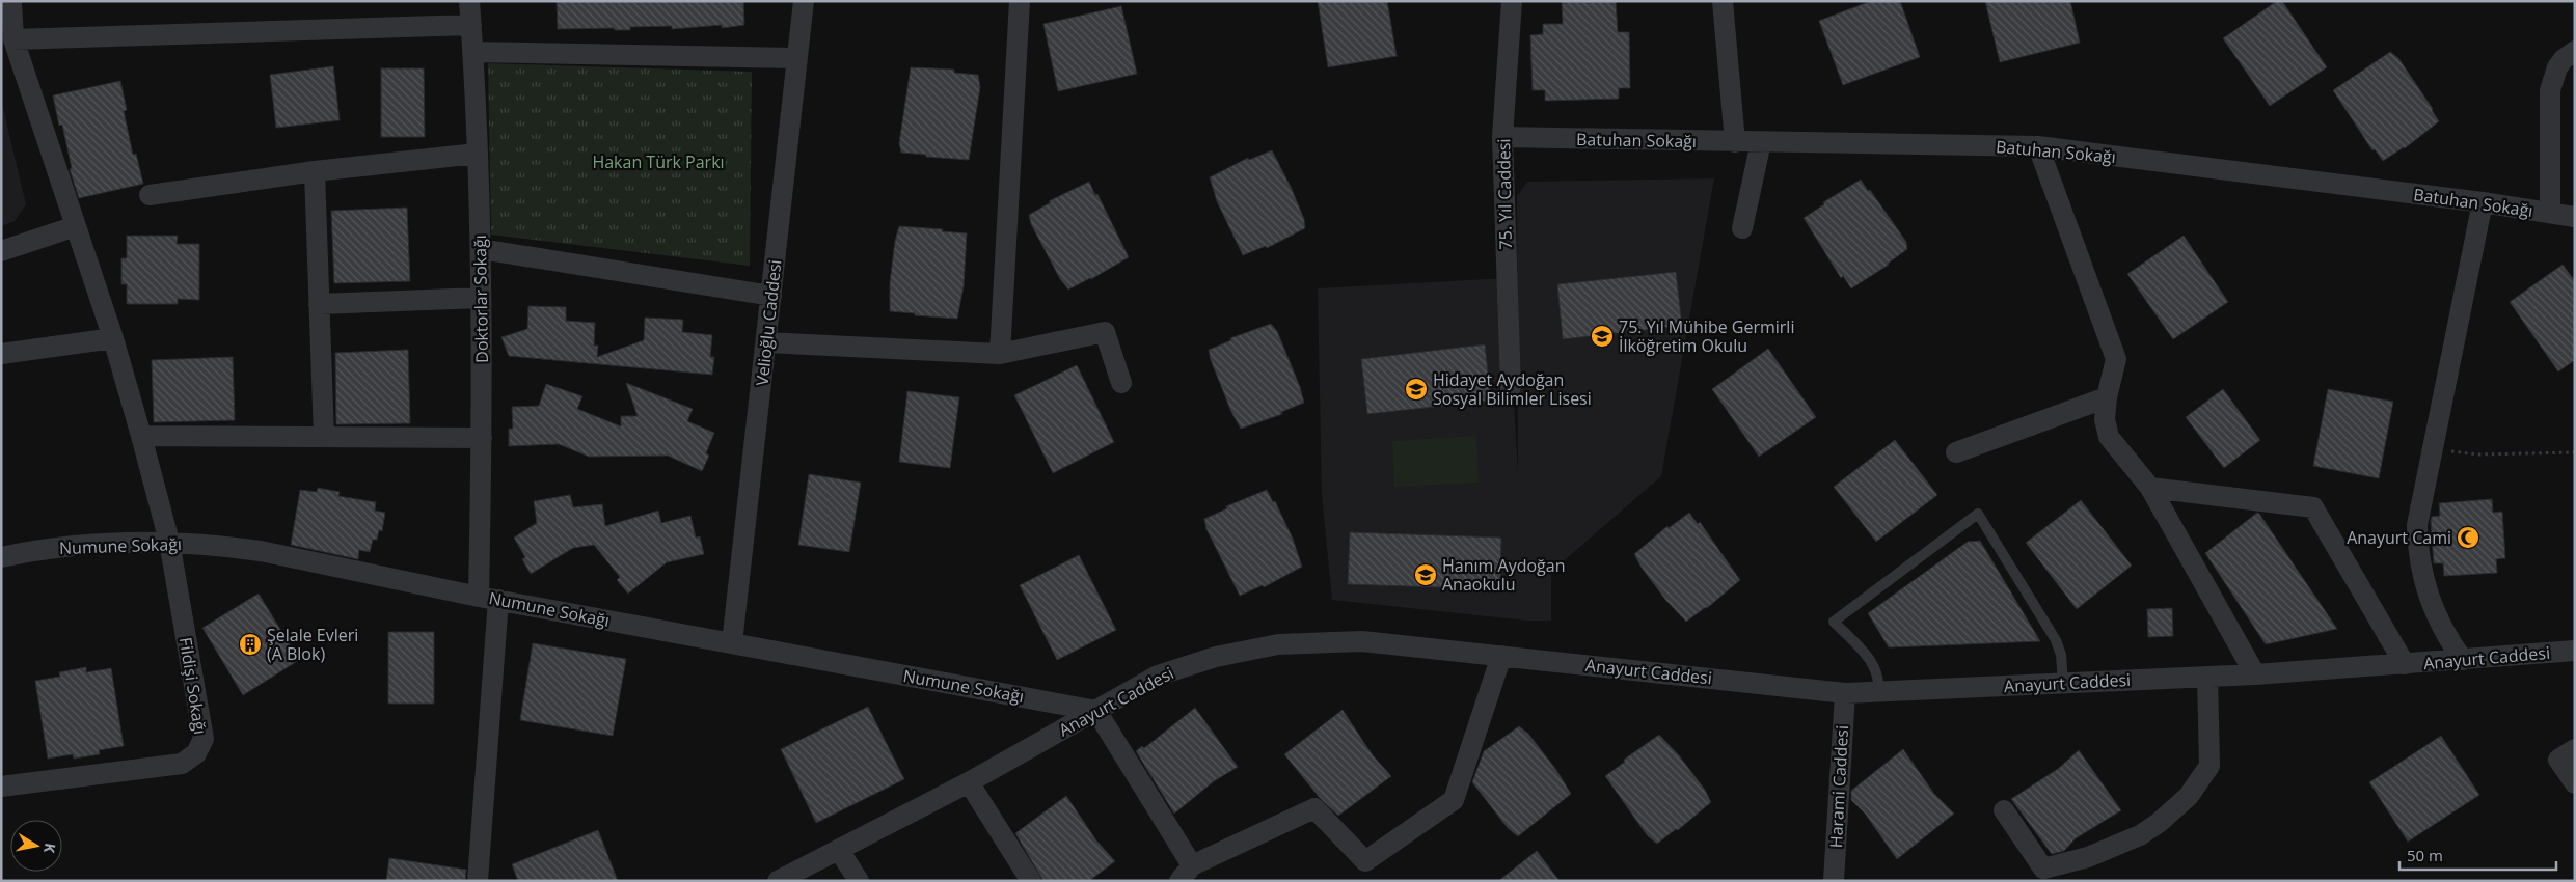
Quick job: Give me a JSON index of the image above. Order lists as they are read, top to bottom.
{
  "streets": {
    "street": [
      "Batuhan Sokağı",
      "75. Yıl Caddesi",
      "Doktorlar Sokağı",
      "Velioğlu Caddesi",
      "Numune Sokağı",
      "Anayurt Caddesi",
      "Fildişi Sokağı",
      "Harami Caddesi"
    ]
  },
  "crossings": [
    ["Batuhan Sokağı", "75. Yıl Caddesi"],
    ["Doktorlar Sokağı", "Numune Sokağı"],
    ["Velioğlu Caddesi", "Numune Sokağı"],
    ["Numune Sokağı", "Anayurt Caddesi"],
    ["Numune Sokağı", "Fildişi Sokağı"],
    ["Anayurt Caddesi", "Harami Caddesi"]
  ],
  "parks": ["Hakan Türk Parkı"],
  "places": {
    "school or university": ["75. Yıl Mühibe Germirli İlköğretim Okulu", "Hidayet Aydoğan Sosyal Bilimler Lisesi", "Hanım Aydoğan Anaokulu"],
    "mosque": ["Anayurt Cami"],
    "building": ["Şelale Evleri (A Blok)"]
  },
  "scale_bar": "50 m",
  "north": "right"
}
